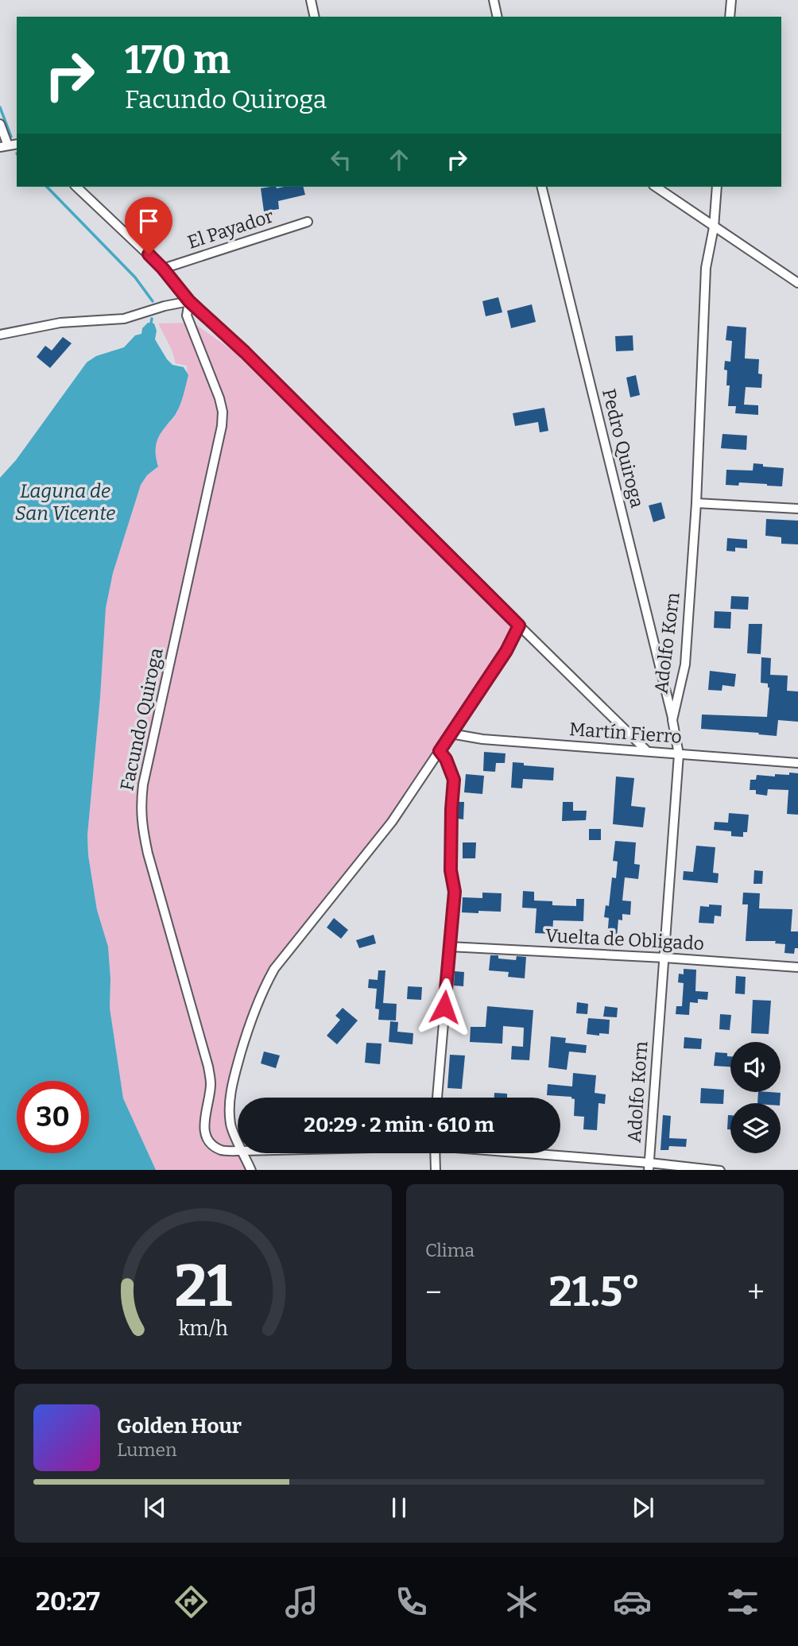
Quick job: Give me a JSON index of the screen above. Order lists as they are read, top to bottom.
{
  "streets": {
    "street": [
      "El Payador",
      "Pedro Quiroga",
      "Adolfo Korn",
      "Facundo Quiroga",
      "Martín Fierro",
      "Vuelta de Obligado"
    ]
  },
  "crossings": [
    ["Pedro Quiroga", "Adolfo Korn"],
    ["Adolfo Korn", "Martín Fierro"],
    ["Adolfo Korn", "Vuelta de Obligado"]
  ],
  "water": ["Laguna de San Vicente"],
  "page": {
    "turn": ["170 m", "Facundo Quiroga"],
    "limit": "30",
    "trip": "20:29 · 2 min · 610 m",
    "tile": "Clima",
    "heat": ["−", "21.5°", "+"],
    "song": ["Golden Hour", "Lumen"],
    "tabs": "20:27",
    "gauge": ["21", "km/h"]
  }
}
